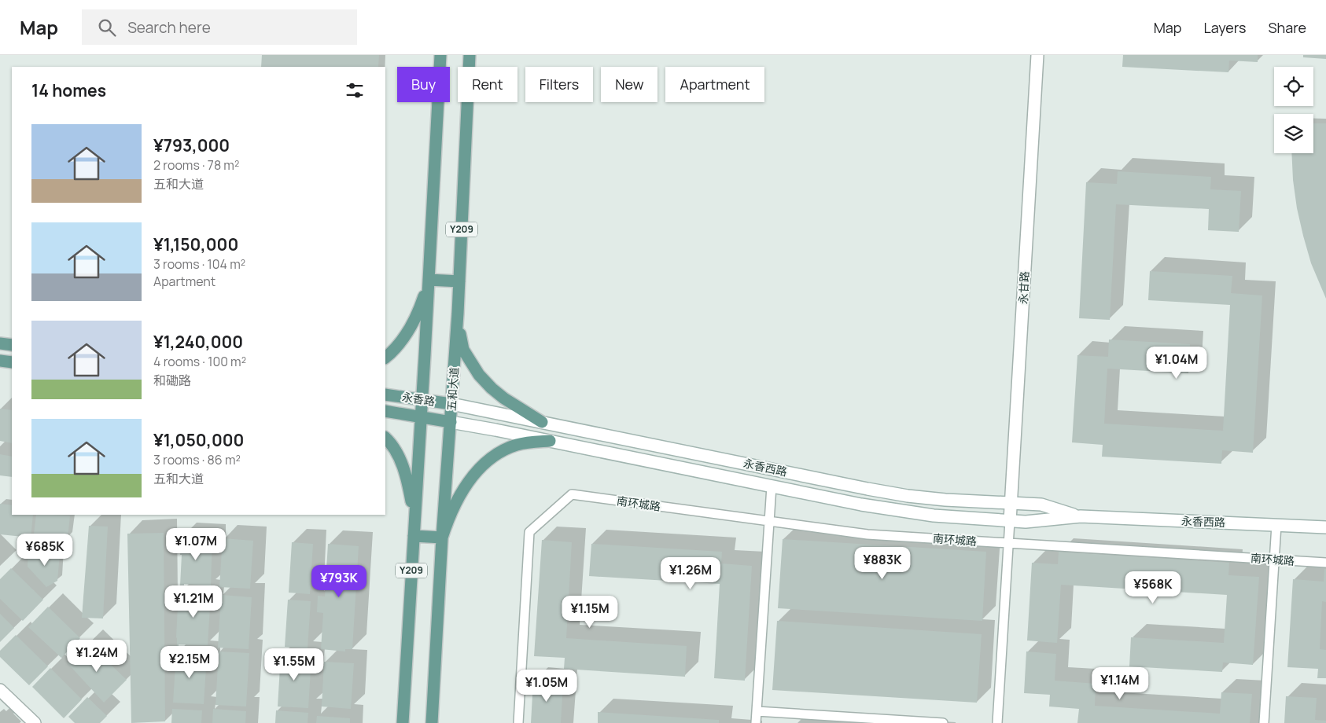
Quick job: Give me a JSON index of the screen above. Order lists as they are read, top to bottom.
{
  "streets": {
    "main road": [
      "Y209",
      "永甘路",
      "五和大道",
      "永香路",
      "永香西路"
    ],
    "lane": ["南环城路"]
  },
  "crossings": [
    ["Y209", "永香路"],
    ["永甘路", "永香西路"],
    ["五和大道", "永香路"],
    ["五和大道", "永香西路"],
    ["永香路", "永香西路"]
  ],
  "page": {
    "header": "Map",
    "search": "Search here",
    "nav": ["Map", "Layers", "Share"],
    "chip": [
      "Buy",
      "Rent",
      "Filters",
      "New",
      "Apartment"
    ],
    "heading": "14 homes",
    "list": [
      {
        "name": "¥793,000",
        "note": "2 rooms · 78 m² · 五和大道"
      },
      {
        "name": "¥1,150,000",
        "note": "3 rooms · 104 m² · Apartment"
      },
      {
        "name": "¥1,240,000",
        "note": "4 rooms · 100 m² · 和磡路"
      },
      {
        "name": "¥1,050,000",
        "note": "3 rooms · 86 m² · 五和大道"
      }
    ],
    "price": [
      "¥1.04M",
      "¥1.07M",
      "¥685K",
      "¥883K",
      "¥1.26M",
      "¥793K",
      "¥568K",
      "¥1.21M",
      "¥1.15M",
      "¥1.24M",
      "¥2.15M",
      "¥1.55M",
      "¥1.14M",
      "¥1.05M"
    ]
  }
}
